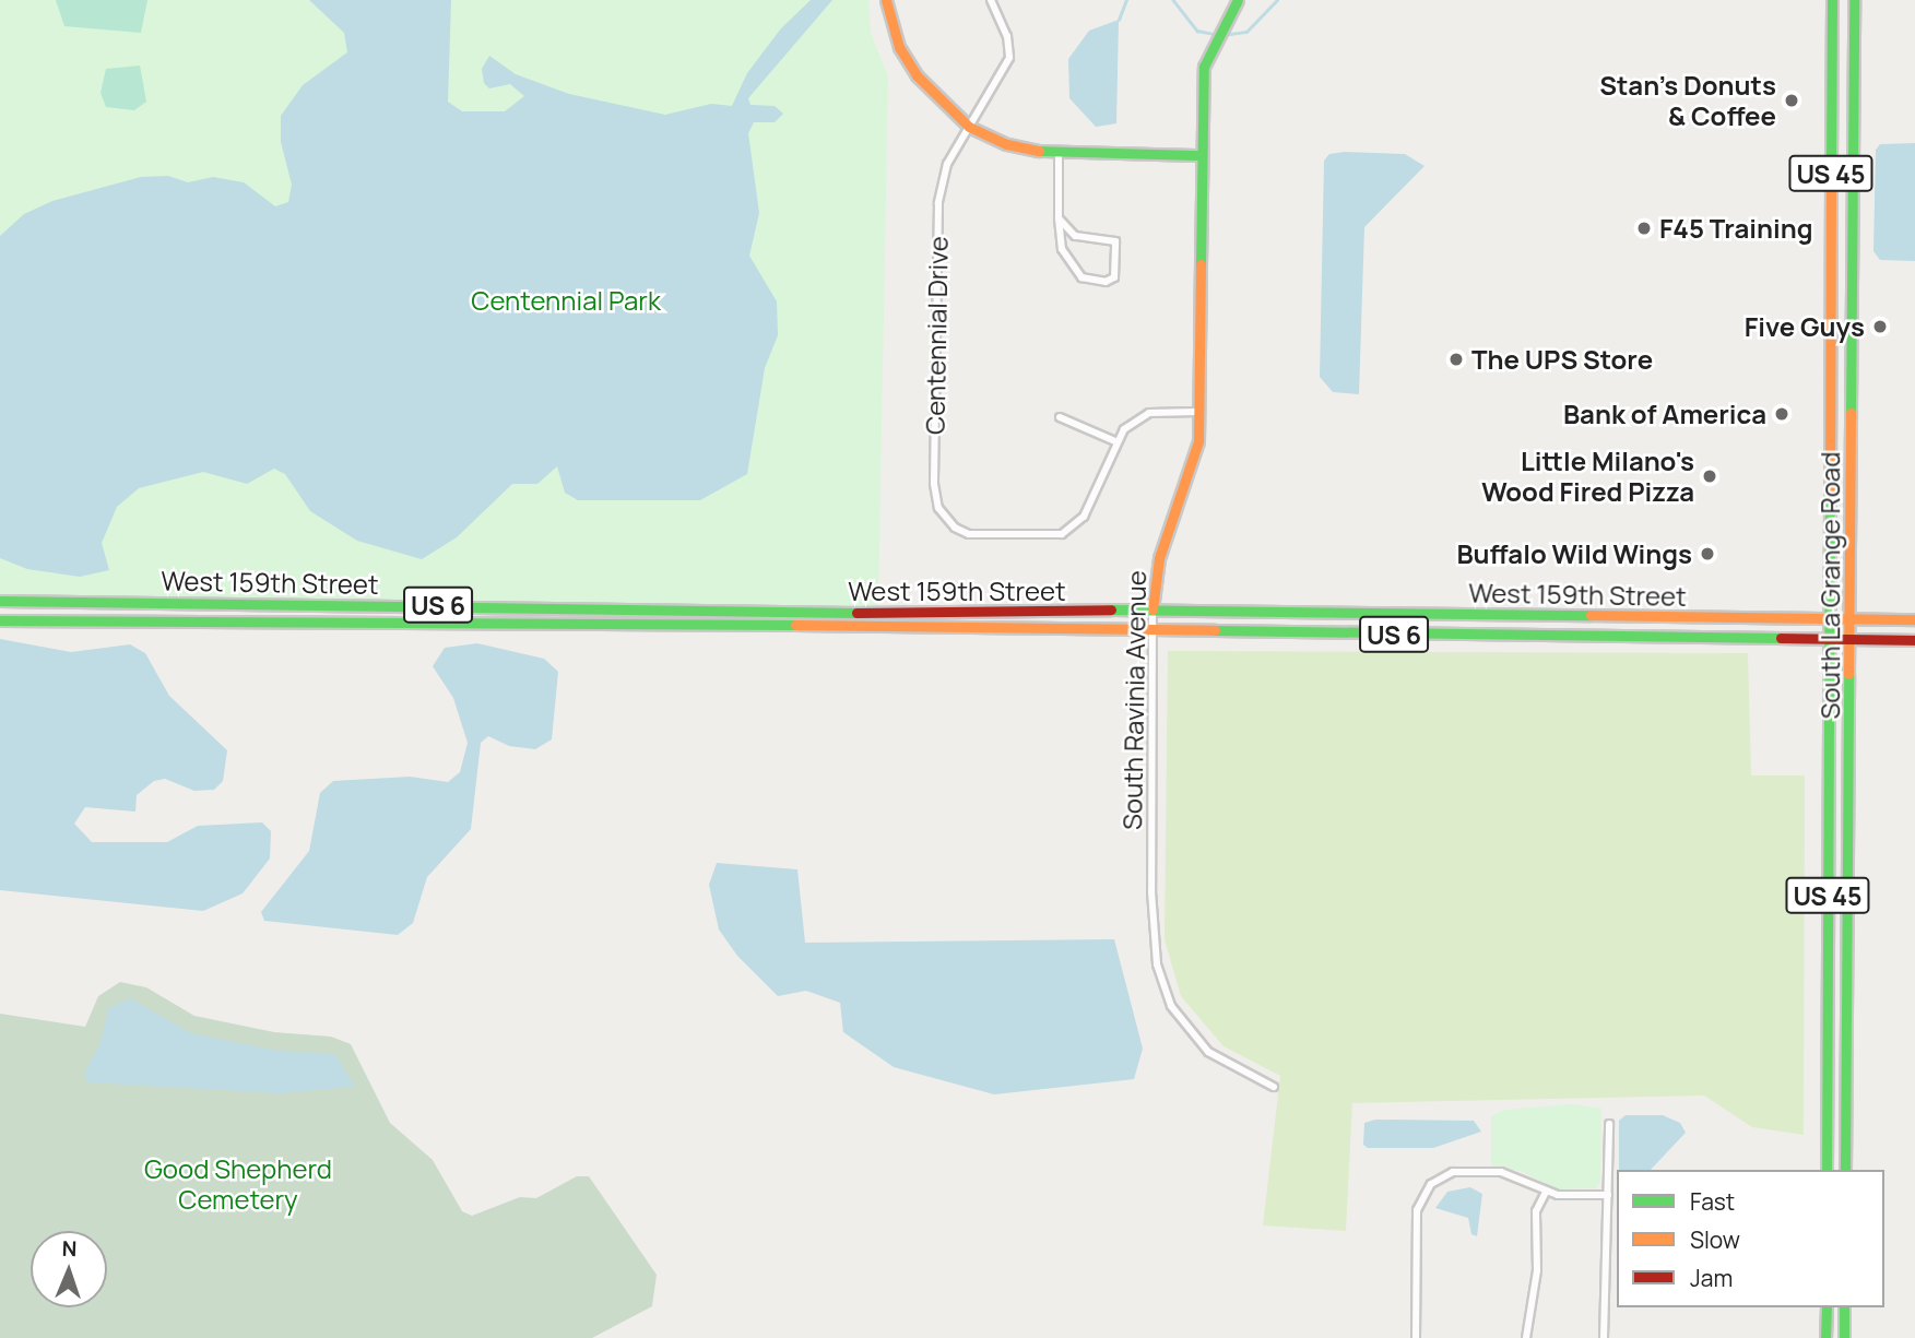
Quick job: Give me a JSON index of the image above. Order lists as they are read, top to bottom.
{
  "streets": {
    "main road": [
      "US 45",
      "West 159th Street",
      "South La Grange Road",
      "US 6",
      "South Ravinia Avenue"
    ],
    "street": ["Centennial Drive"]
  },
  "crossings": [
    ["West 159th Street", "South La Grange Road"],
    ["West 159th Street", "South Ravinia Avenue"]
  ],
  "parks": ["Centennial Park", "Good Shepherd Cemetery"],
  "places": [
    "Stan's Donuts & Coffee",
    "F45 Training",
    "Five Guys",
    "The UPS Store",
    "Bank of America",
    "Little Milano's Wood Fired Pizza",
    "Buffalo Wild Wings"
  ],
  "legend": ["Fast", "Slow", "Jam"],
  "north": "top"
}
